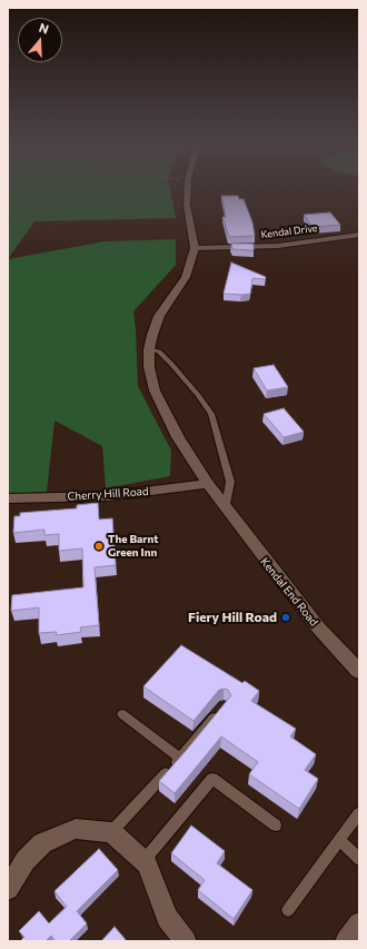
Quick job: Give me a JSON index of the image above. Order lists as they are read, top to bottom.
{
  "streets": {
    "main road": ["Kendal Drive", "Cherry Hill Road", "Kendal End Road"]
  },
  "crossings": [
    ["Kendal Drive", "Kendal End Road"],
    ["Cherry Hill Road", "Kendal End Road"]
  ],
  "places": ["The Barnt Green Inn", "Fiery Hill Road"],
  "north": "top"
}
